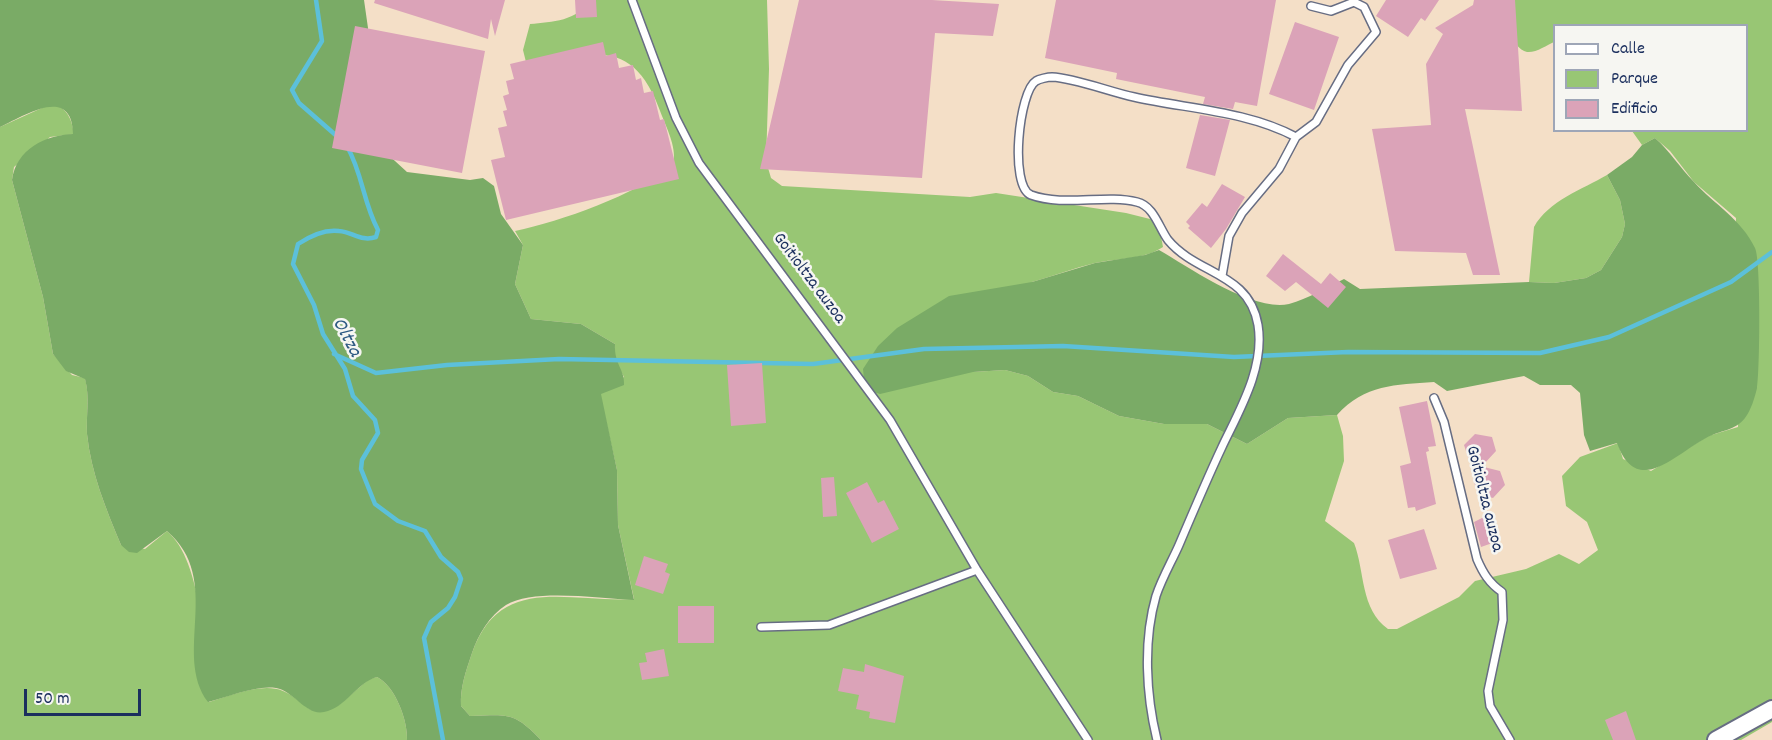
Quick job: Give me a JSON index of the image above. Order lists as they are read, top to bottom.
{
  "streets": {
    "lane": ["Goitioltza auzoa"]
  },
  "water": ["Oltza"],
  "legend": ["Calle", "Parque", "Edificio"],
  "scale_bar": "50 m"
}
